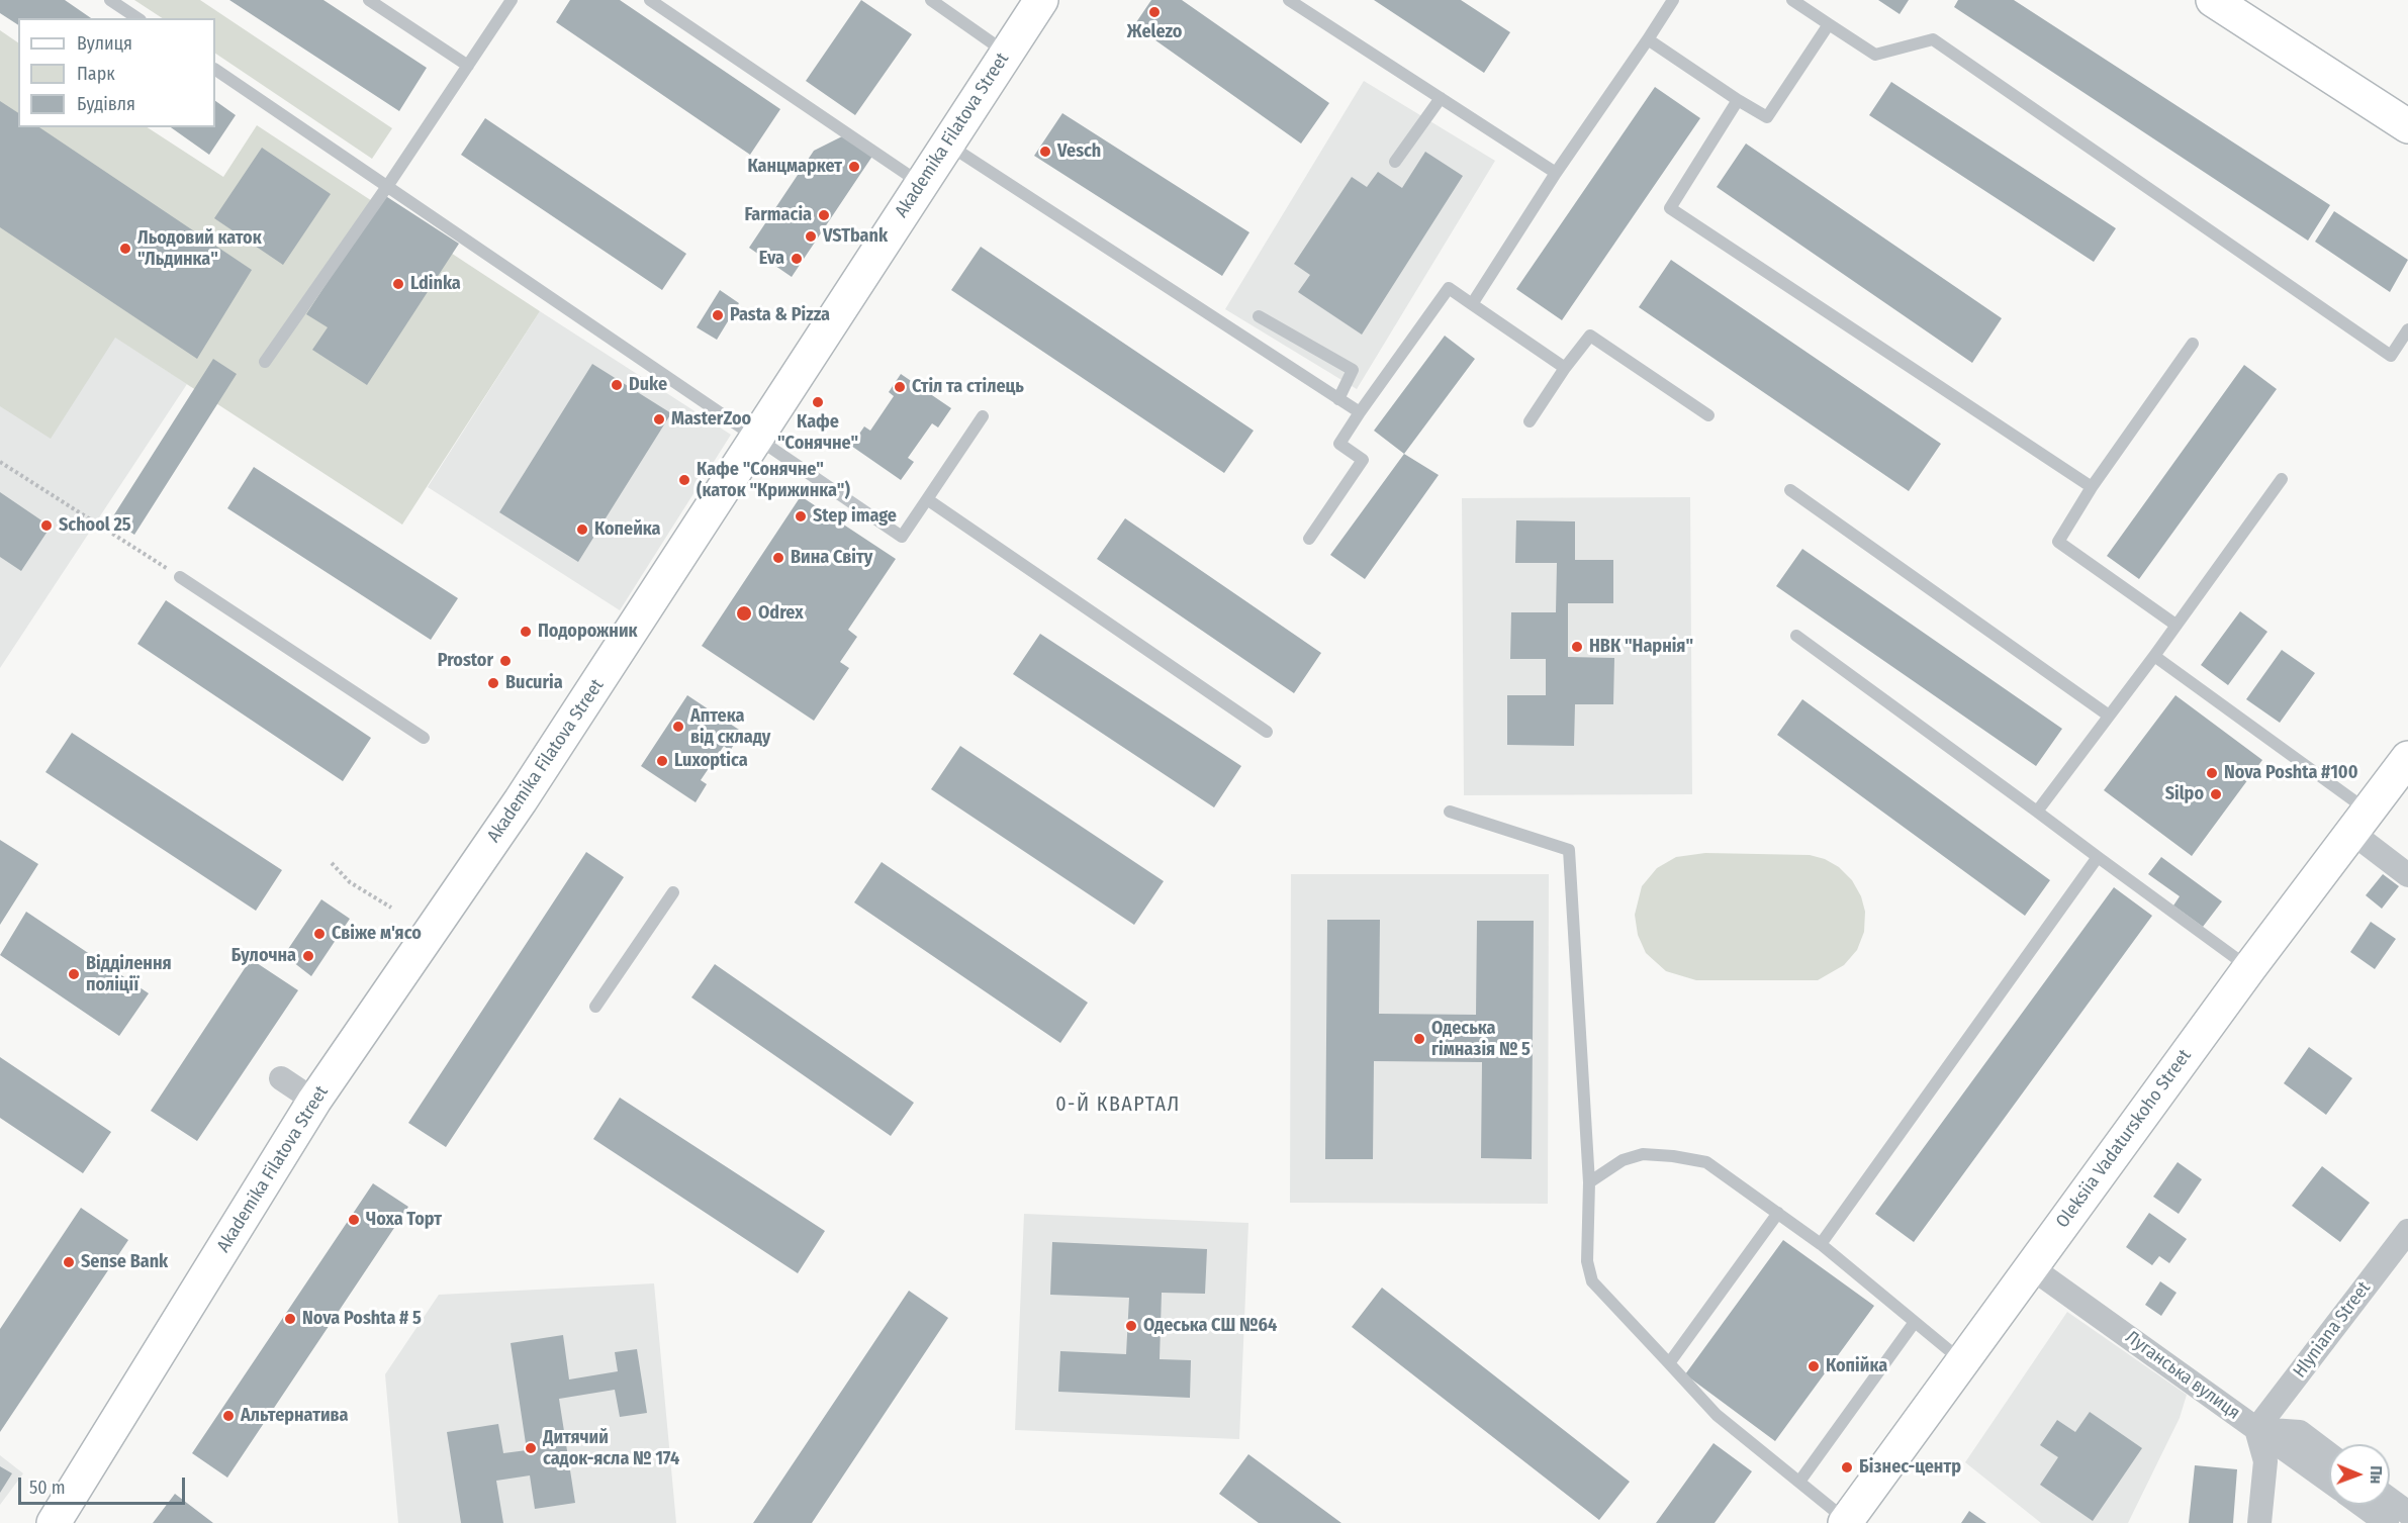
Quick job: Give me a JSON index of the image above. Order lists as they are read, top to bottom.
{
  "streets": {
    "main road": ["Akademika Filatova Street", "Oleksiia Vadaturskoho Street"],
    "street": ["Hlyniana Street", "Луганська вулиця"]
  },
  "crossings": [
    ["Oleksiia Vadaturskoho Street", "Луганська вулиця"],
    ["Hlyniana Street", "Луганська вулиця"]
  ],
  "districts": ["0-Й КВАРТАЛ"],
  "places": [
    "Жelezo",
    "Vesch",
    "Канцмаркет",
    "Farmacia",
    "VSTbank",
    "Льодовий каток \"Льдинка\"",
    "Eva",
    "Ldinka",
    "Pasta & Pizza",
    "Duke",
    "Стіл та стілець",
    "Кафе \"Сонячне\"",
    "MasterZoo",
    "Кафе \"Сонячне\" (каток \"Крижинка\")",
    "Step image",
    "School 25",
    "Копейка",
    "Вина Світу",
    "Odrex",
    "Подорожник",
    "НВК \"Нарнія\"",
    "Prostor",
    "Bucuria",
    "Аптека від складу",
    "Luxoptica",
    "Nova Poshta #100",
    "Silpo",
    "Свіже м'ясо",
    "Булочна",
    "Відділення поліції",
    "Одеська гімназія № 5",
    "Чоха Торт",
    "Sense Bank",
    "Nova Poshta # 5",
    "Одеська СШ №64",
    "Копійка",
    "Альтернатива",
    "Дитячий садок-ясла № 174",
    "Бізнес-центр"
  ],
  "legend": ["Вулиця", "Парк", "Будівля"],
  "scale_bar": "50 m",
  "north": "right"
}
